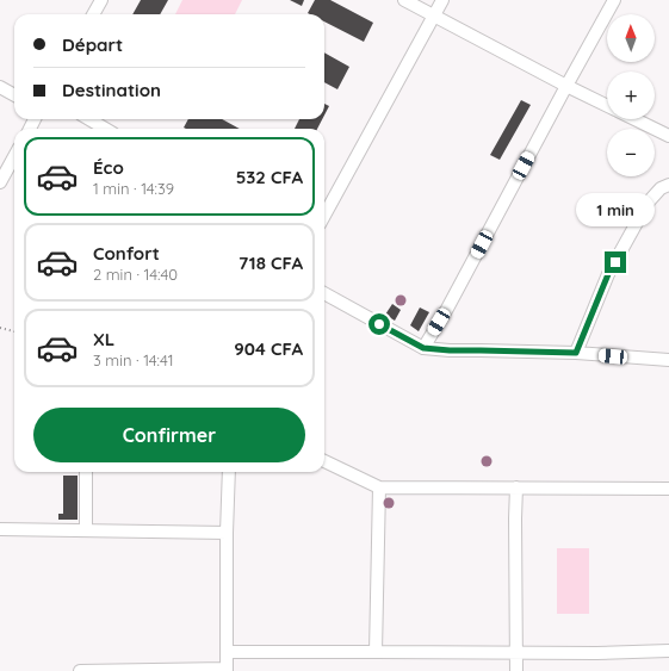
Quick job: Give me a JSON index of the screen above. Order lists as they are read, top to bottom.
{
  "north": "top",
  "page": {
    "map_buttons": ["+", "−"],
    "banner": ["Départ", "Destination"],
    "list": [
      {
        "name": "Éco",
        "note": "1 min · 14:39",
        "value": "532 CFA"
      },
      {
        "name": "Confort",
        "note": "2 min · 14:40",
        "value": "718 CFA"
      },
      {
        "name": "XL",
        "note": "3 min · 14:41",
        "value": "904 CFA"
      }
    ],
    "bubble": "1 min",
    "buttons": "Confirmer"
  }
}
